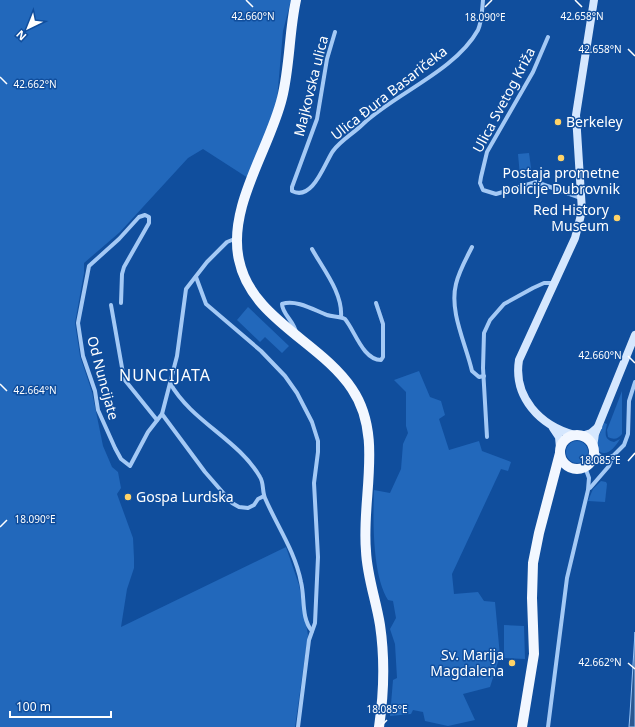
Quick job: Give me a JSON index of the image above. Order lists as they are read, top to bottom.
{
  "streets": {
    "street": [
      "Majkovska ulica",
      "Ulica Đura Basaričeka",
      "Ulica Svetog Križa",
      "Od Nuncijate"
    ]
  },
  "crossings": [
    ["Majkovska ulica", "Ulica Đura Basaričeka"]
  ],
  "districts": ["NUNCIJATA"],
  "places": [
    "Berkeley",
    "Postaja prometne policije Dubrovnik",
    "Red History Museum",
    "Gospa Lurdska",
    "Sv. Marija Magdalena"
  ],
  "scale_bar": "100 m",
  "north": "bottom left",
  "coordinates": [
    "42.660°N",
    "42.658°N",
    "18.090°E",
    "42.662°N",
    "42.664°N",
    "18.085°E"
  ]
}
